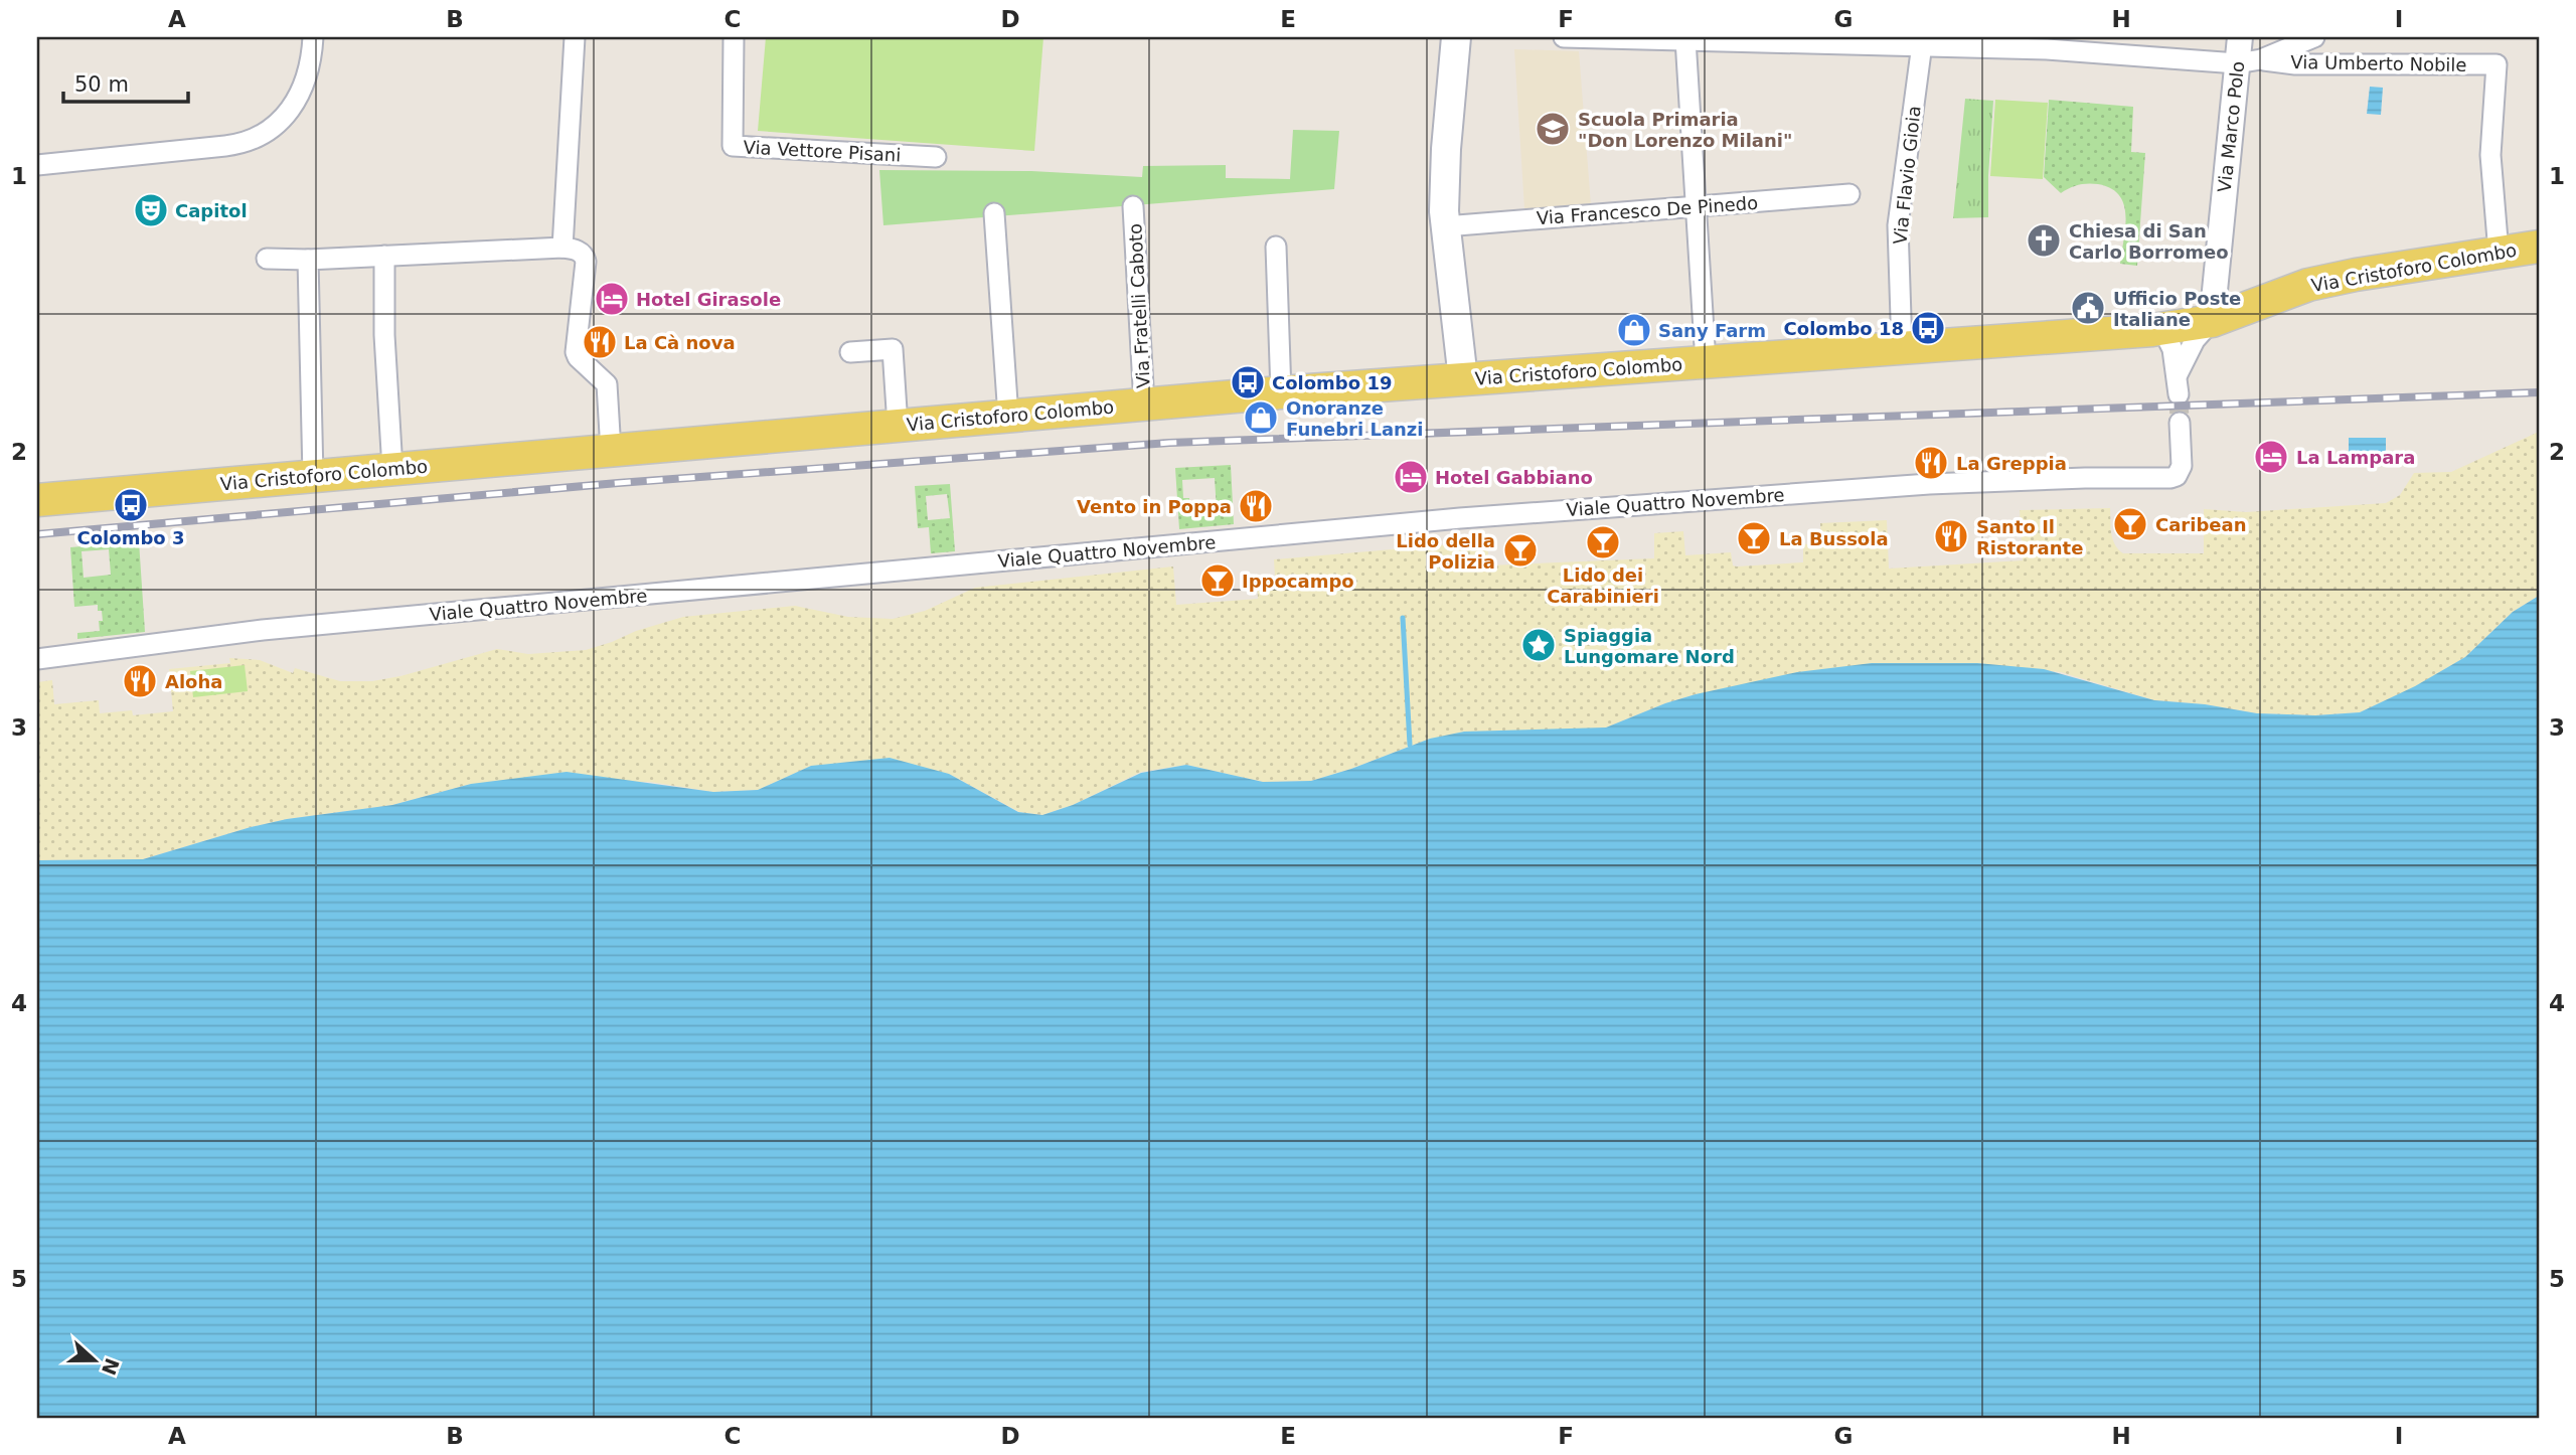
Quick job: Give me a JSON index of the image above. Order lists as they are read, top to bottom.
{
  "streets": {
    "main road": ["Via Cristoforo Colombo"],
    "street": [
      "Via Umberto Nobile",
      "Via Marco Polo",
      "Via Vettore Pisani",
      "Via Flavio Gioia",
      "Via Francesco De Pinedo",
      "Via Fratelli Caboto",
      "Viale Quattro Novembre"
    ]
  },
  "crossings": [
    ["Via Umberto Nobile", "Via Marco Polo"],
    ["Via Umberto Nobile", "Via Flavio Gioia"],
    ["Via Umberto Nobile", "Via Cristoforo Colombo"],
    ["Via Marco Polo", "Via Cristoforo Colombo"],
    ["Via Flavio Gioia", "Via Cristoforo Colombo"],
    ["Via Cristoforo Colombo", "Via Fratelli Caboto"]
  ],
  "places": {
    "school or university": ["Scuola Primaria \"Don Lorenzo Milani\""],
    "theatre": ["Capitol"],
    "church": ["Chiesa di San Carlo Borromeo"],
    "hotel": ["Hotel Girasole", "La Lampara", "Hotel Gabbiano"],
    "public building": ["Ufficio Poste Italiane"],
    "bus stop": ["Colombo 18", "Colombo 19", "Colombo 3"],
    "shop": ["Sany Farm", "Onoranze Funebri Lanzi"],
    "restaurant": [
      "La Cà nova",
      "La Greppia",
      "Vento in Poppa",
      "Santo Il Ristorante",
      "Aloha"
    ],
    "bar": [
      "Caribean",
      "La Bussola",
      "Lido dei Carabinieri",
      "Lido della Polizia",
      "Ippocampo"
    ],
    "place": ["Spiaggia Lungomare Nord"]
  },
  "scale_bar": "50 m",
  "north": "right",
  "grid": {
    "columns": [
      "A",
      "B",
      "C",
      "D",
      "E",
      "F",
      "G",
      "H",
      "I"
    ],
    "rows": [
      "1",
      "2",
      "3",
      "4",
      "5"
    ]
  }
}
